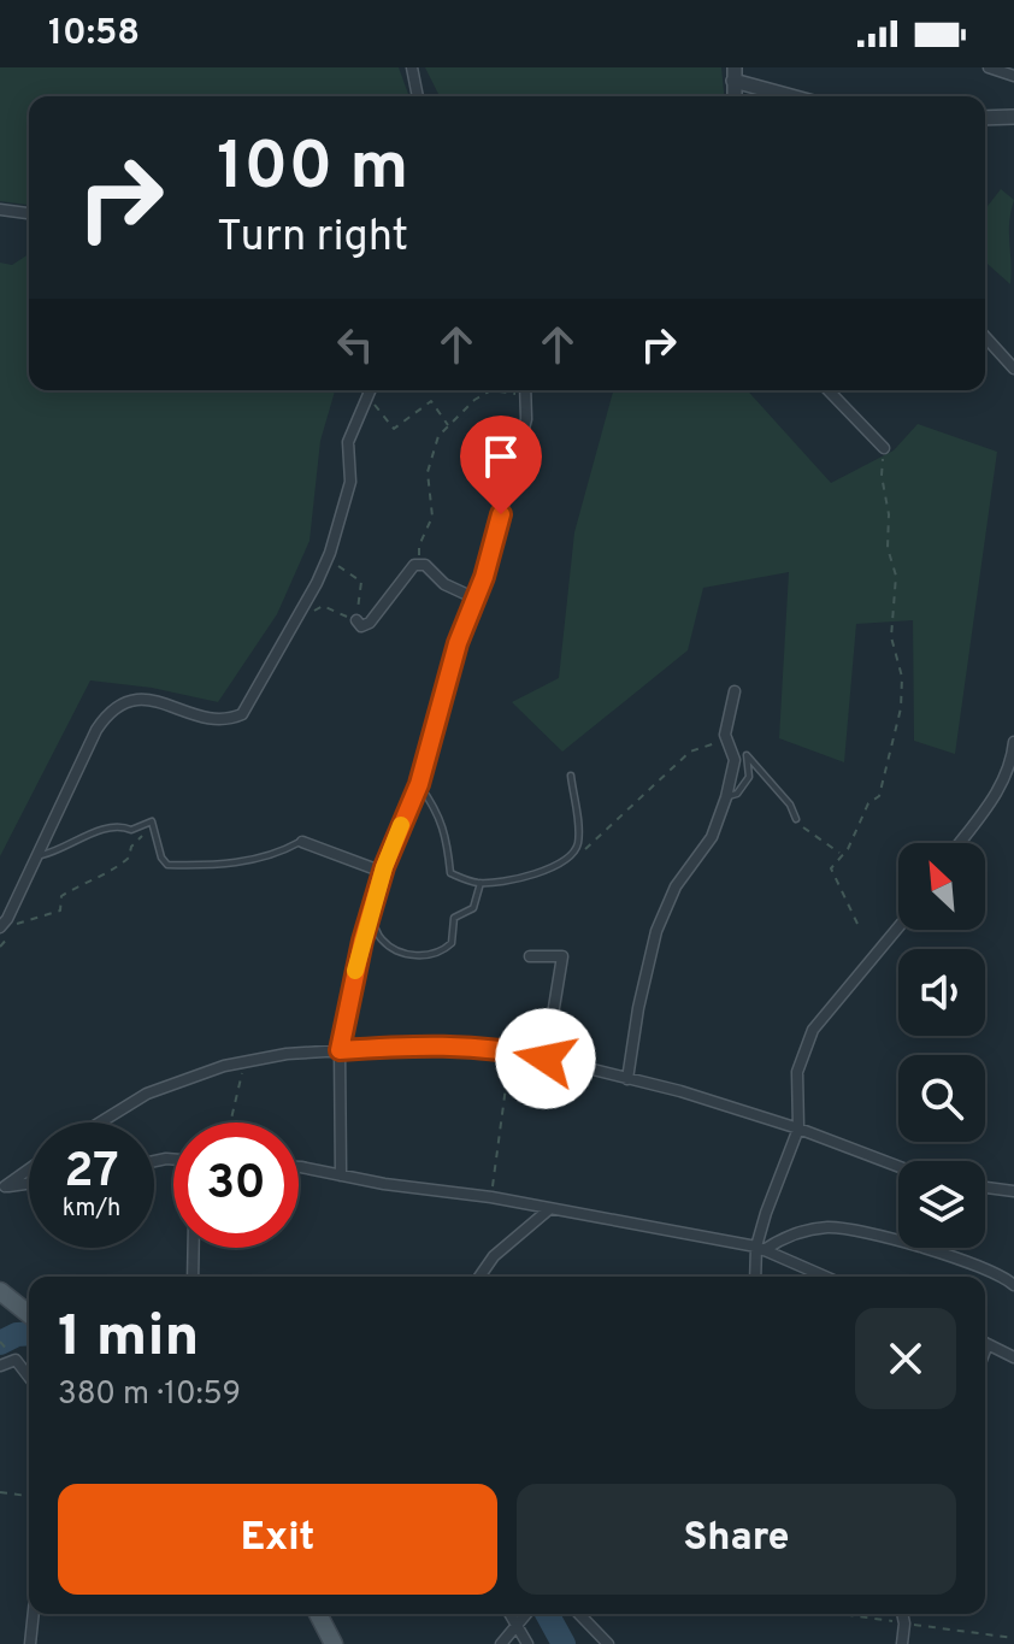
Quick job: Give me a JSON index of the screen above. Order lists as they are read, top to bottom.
{
  "north": "top left",
  "page": {
    "status": "10:58",
    "turn": ["100 m", "Turn right"],
    "speed": "27 km/h",
    "limit": "30",
    "heading": ["1 min", "380 m · 10:59"],
    "buttons": ["Exit", "Share"]
  }
}
